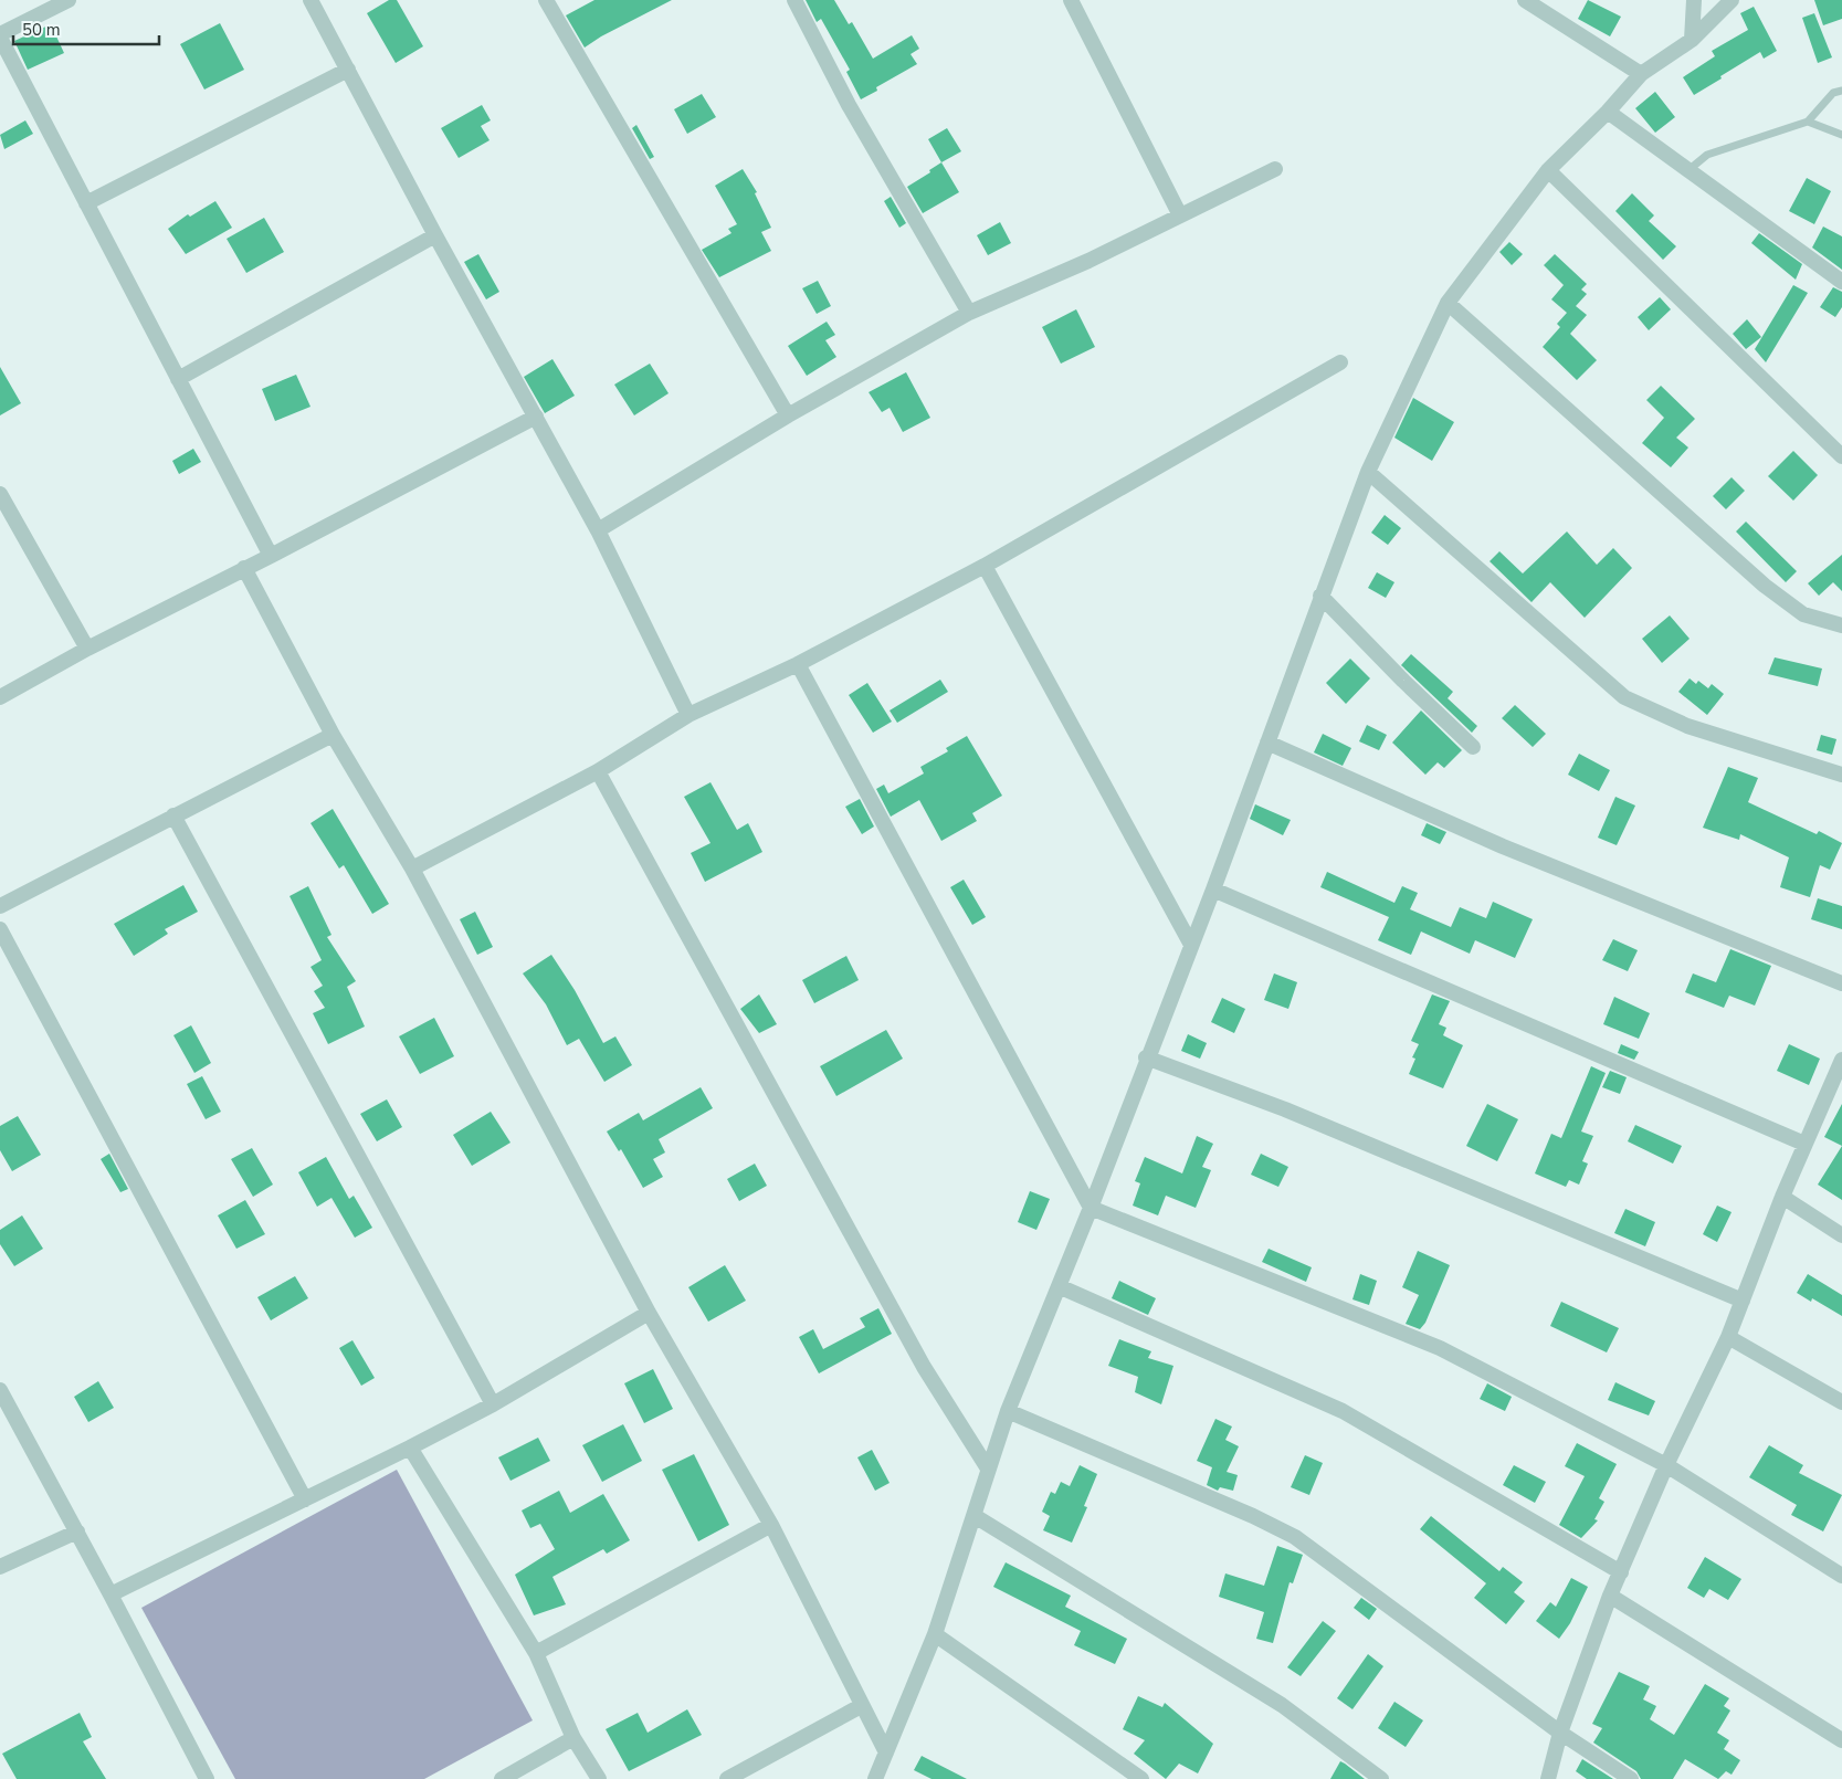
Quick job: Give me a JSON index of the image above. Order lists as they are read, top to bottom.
{
  "scale_bar": "50 m"
}
